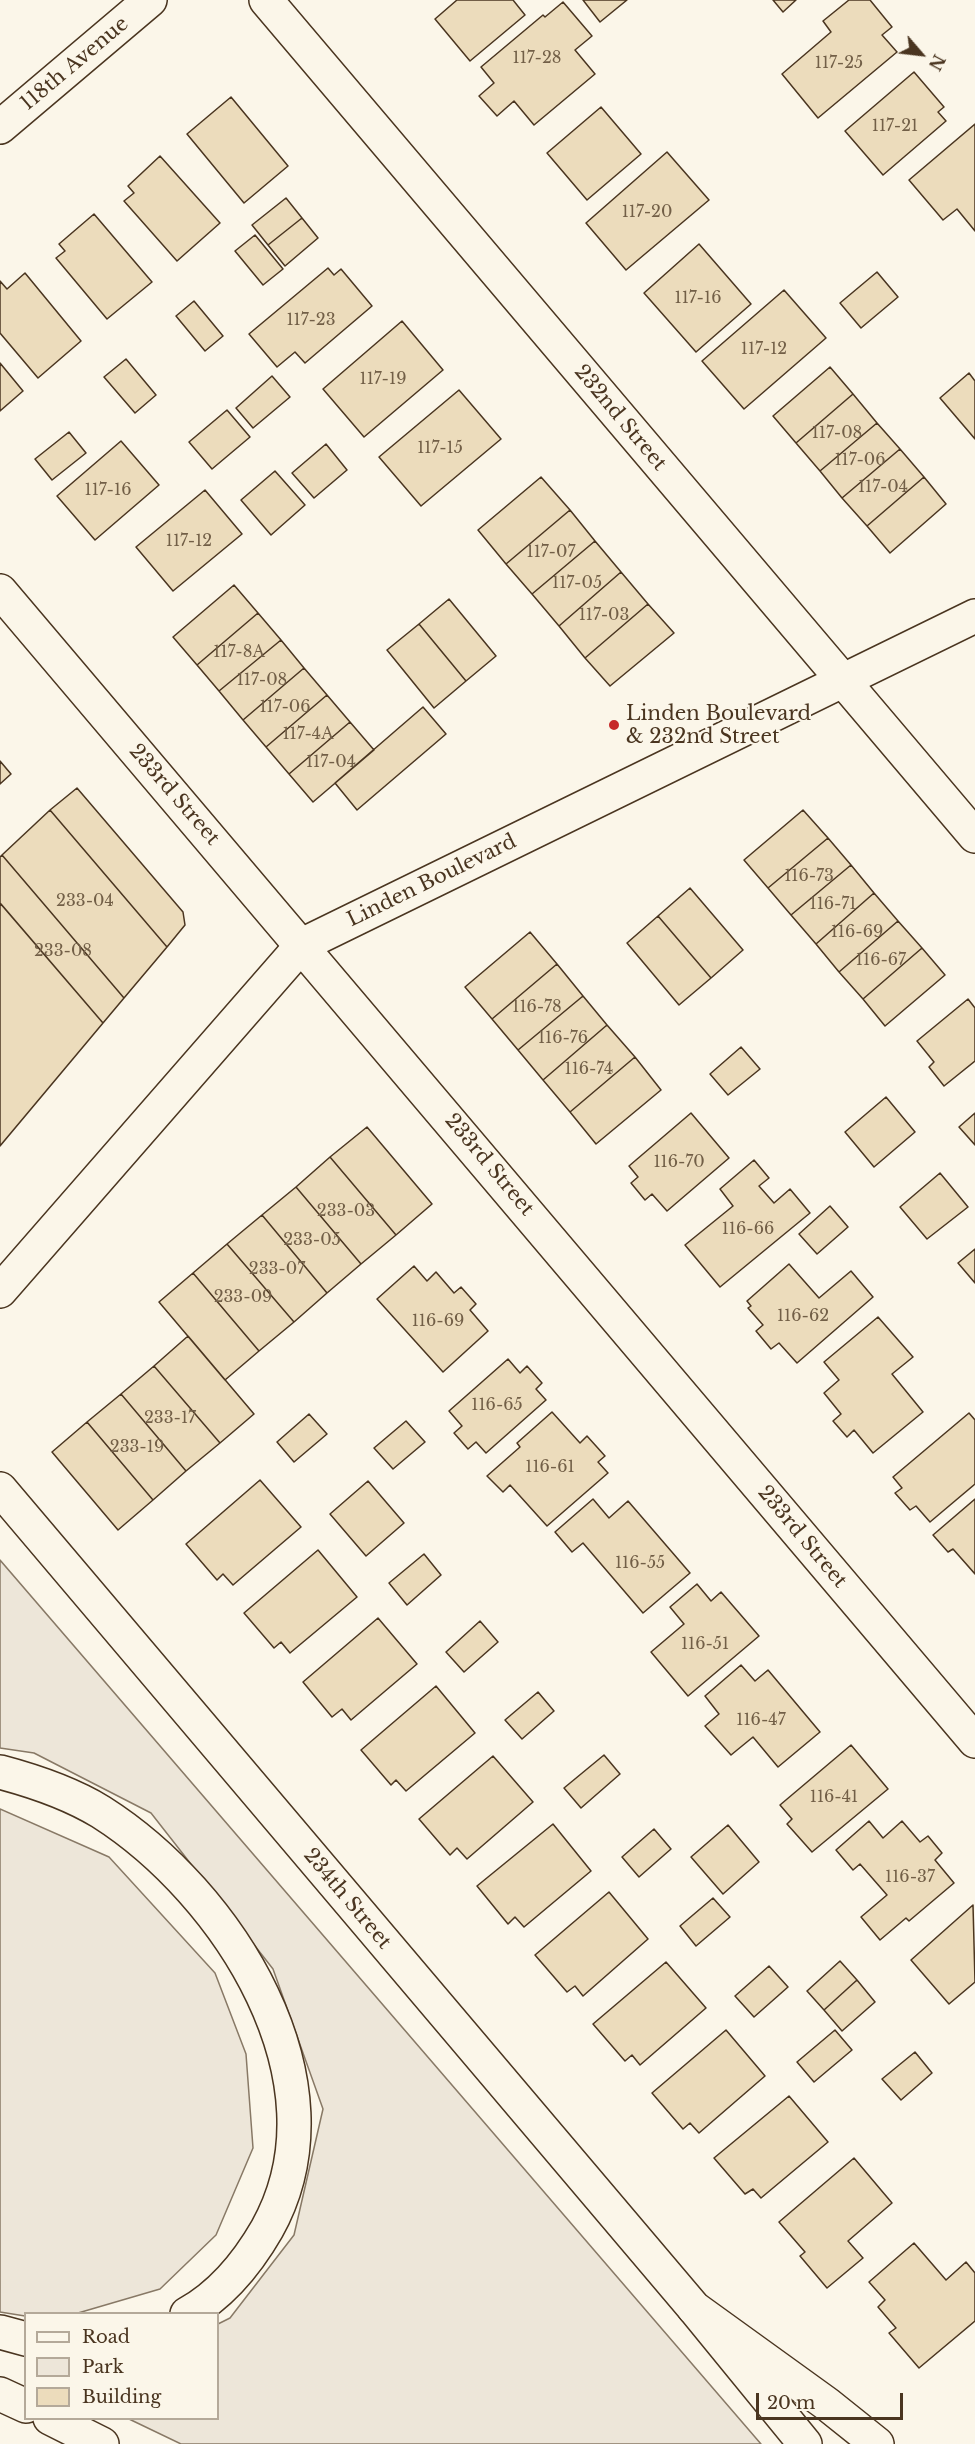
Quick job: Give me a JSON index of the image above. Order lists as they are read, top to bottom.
{
  "streets": {
    "main road": [
      "118th Avenue",
      "232nd Street",
      "233rd Street",
      "Linden Boulevard",
      "234th Street"
    ]
  },
  "crossings": [
    ["232nd Street", "Linden Boulevard"],
    ["233rd Street", "Linden Boulevard"]
  ],
  "places": ["Linden Boulevard & 232nd Street"],
  "house_numbers": [
    "117-28",
    "117-25",
    "117-21",
    "117-20",
    "117-16",
    "117-23",
    "117-12",
    "117-19",
    "117-08",
    "117-15",
    "117-06",
    "117-04",
    "117-16",
    "117-12",
    "117-07",
    "117-05",
    "117-03",
    "117-8A",
    "117-08",
    "117-06",
    "117-4A",
    "117-04",
    "116-73",
    "233-04",
    "116-71",
    "116-69",
    "233-08",
    "116-67",
    "116-78",
    "116-76",
    "116-74",
    "116-70",
    "233-03",
    "116-66",
    "233-05",
    "233-07",
    "233-09",
    "116-62",
    "116-69",
    "116-65",
    "233-17",
    "233-19",
    "116-61",
    "116-55",
    "116-51",
    "116-47",
    "116-41",
    "116-37"
  ],
  "legend": ["Road", "Park", "Building"],
  "scale_bar": "20 m",
  "north": "bottom right"
}
